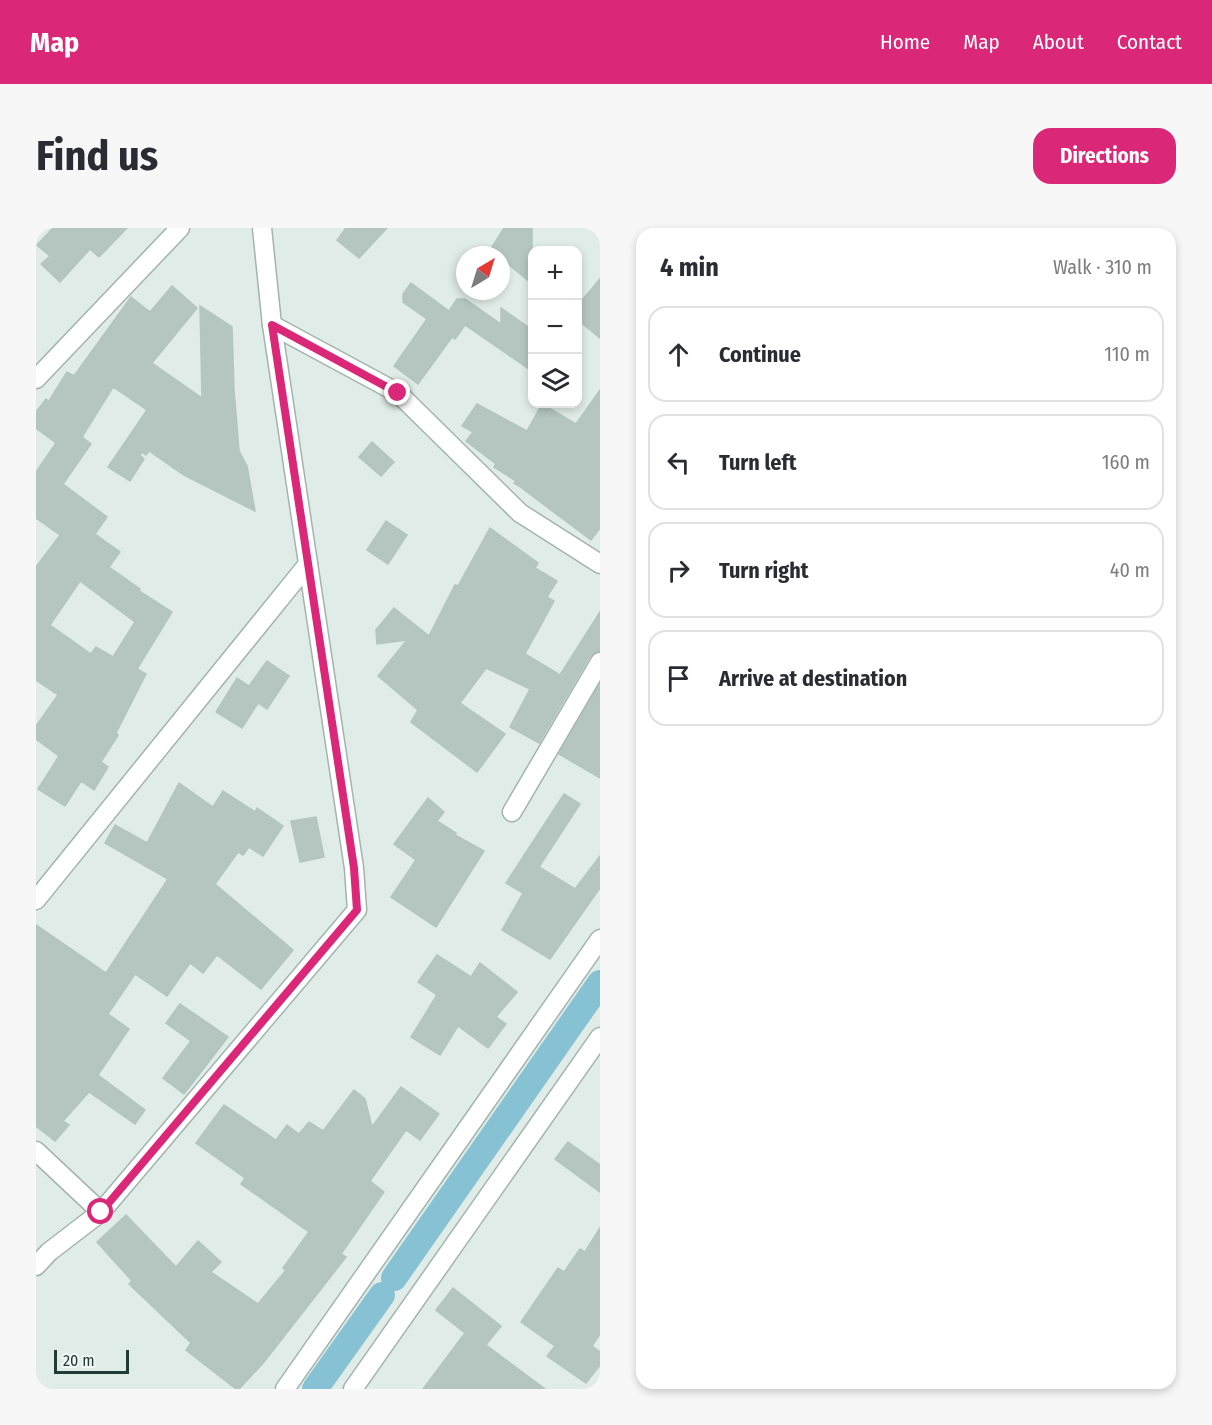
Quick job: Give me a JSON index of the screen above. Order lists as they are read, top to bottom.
{
  "scale_bar": "20 m",
  "north": "top right",
  "page": {
    "header": "Map",
    "nav": [
      "Home",
      "Map",
      "About",
      "Contact"
    ],
    "buttons": "Directions",
    "title": "Find us",
    "heading": ["4 min", "Walk · 310 m"],
    "map_buttons": ["+", "−"],
    "list": [
      ["Continue", "110 m"],
      ["Turn left", "160 m"],
      ["Turn right", "40 m"],
      "Arrive at destination"
    ],
    "scale": "20 m"
  }
}
